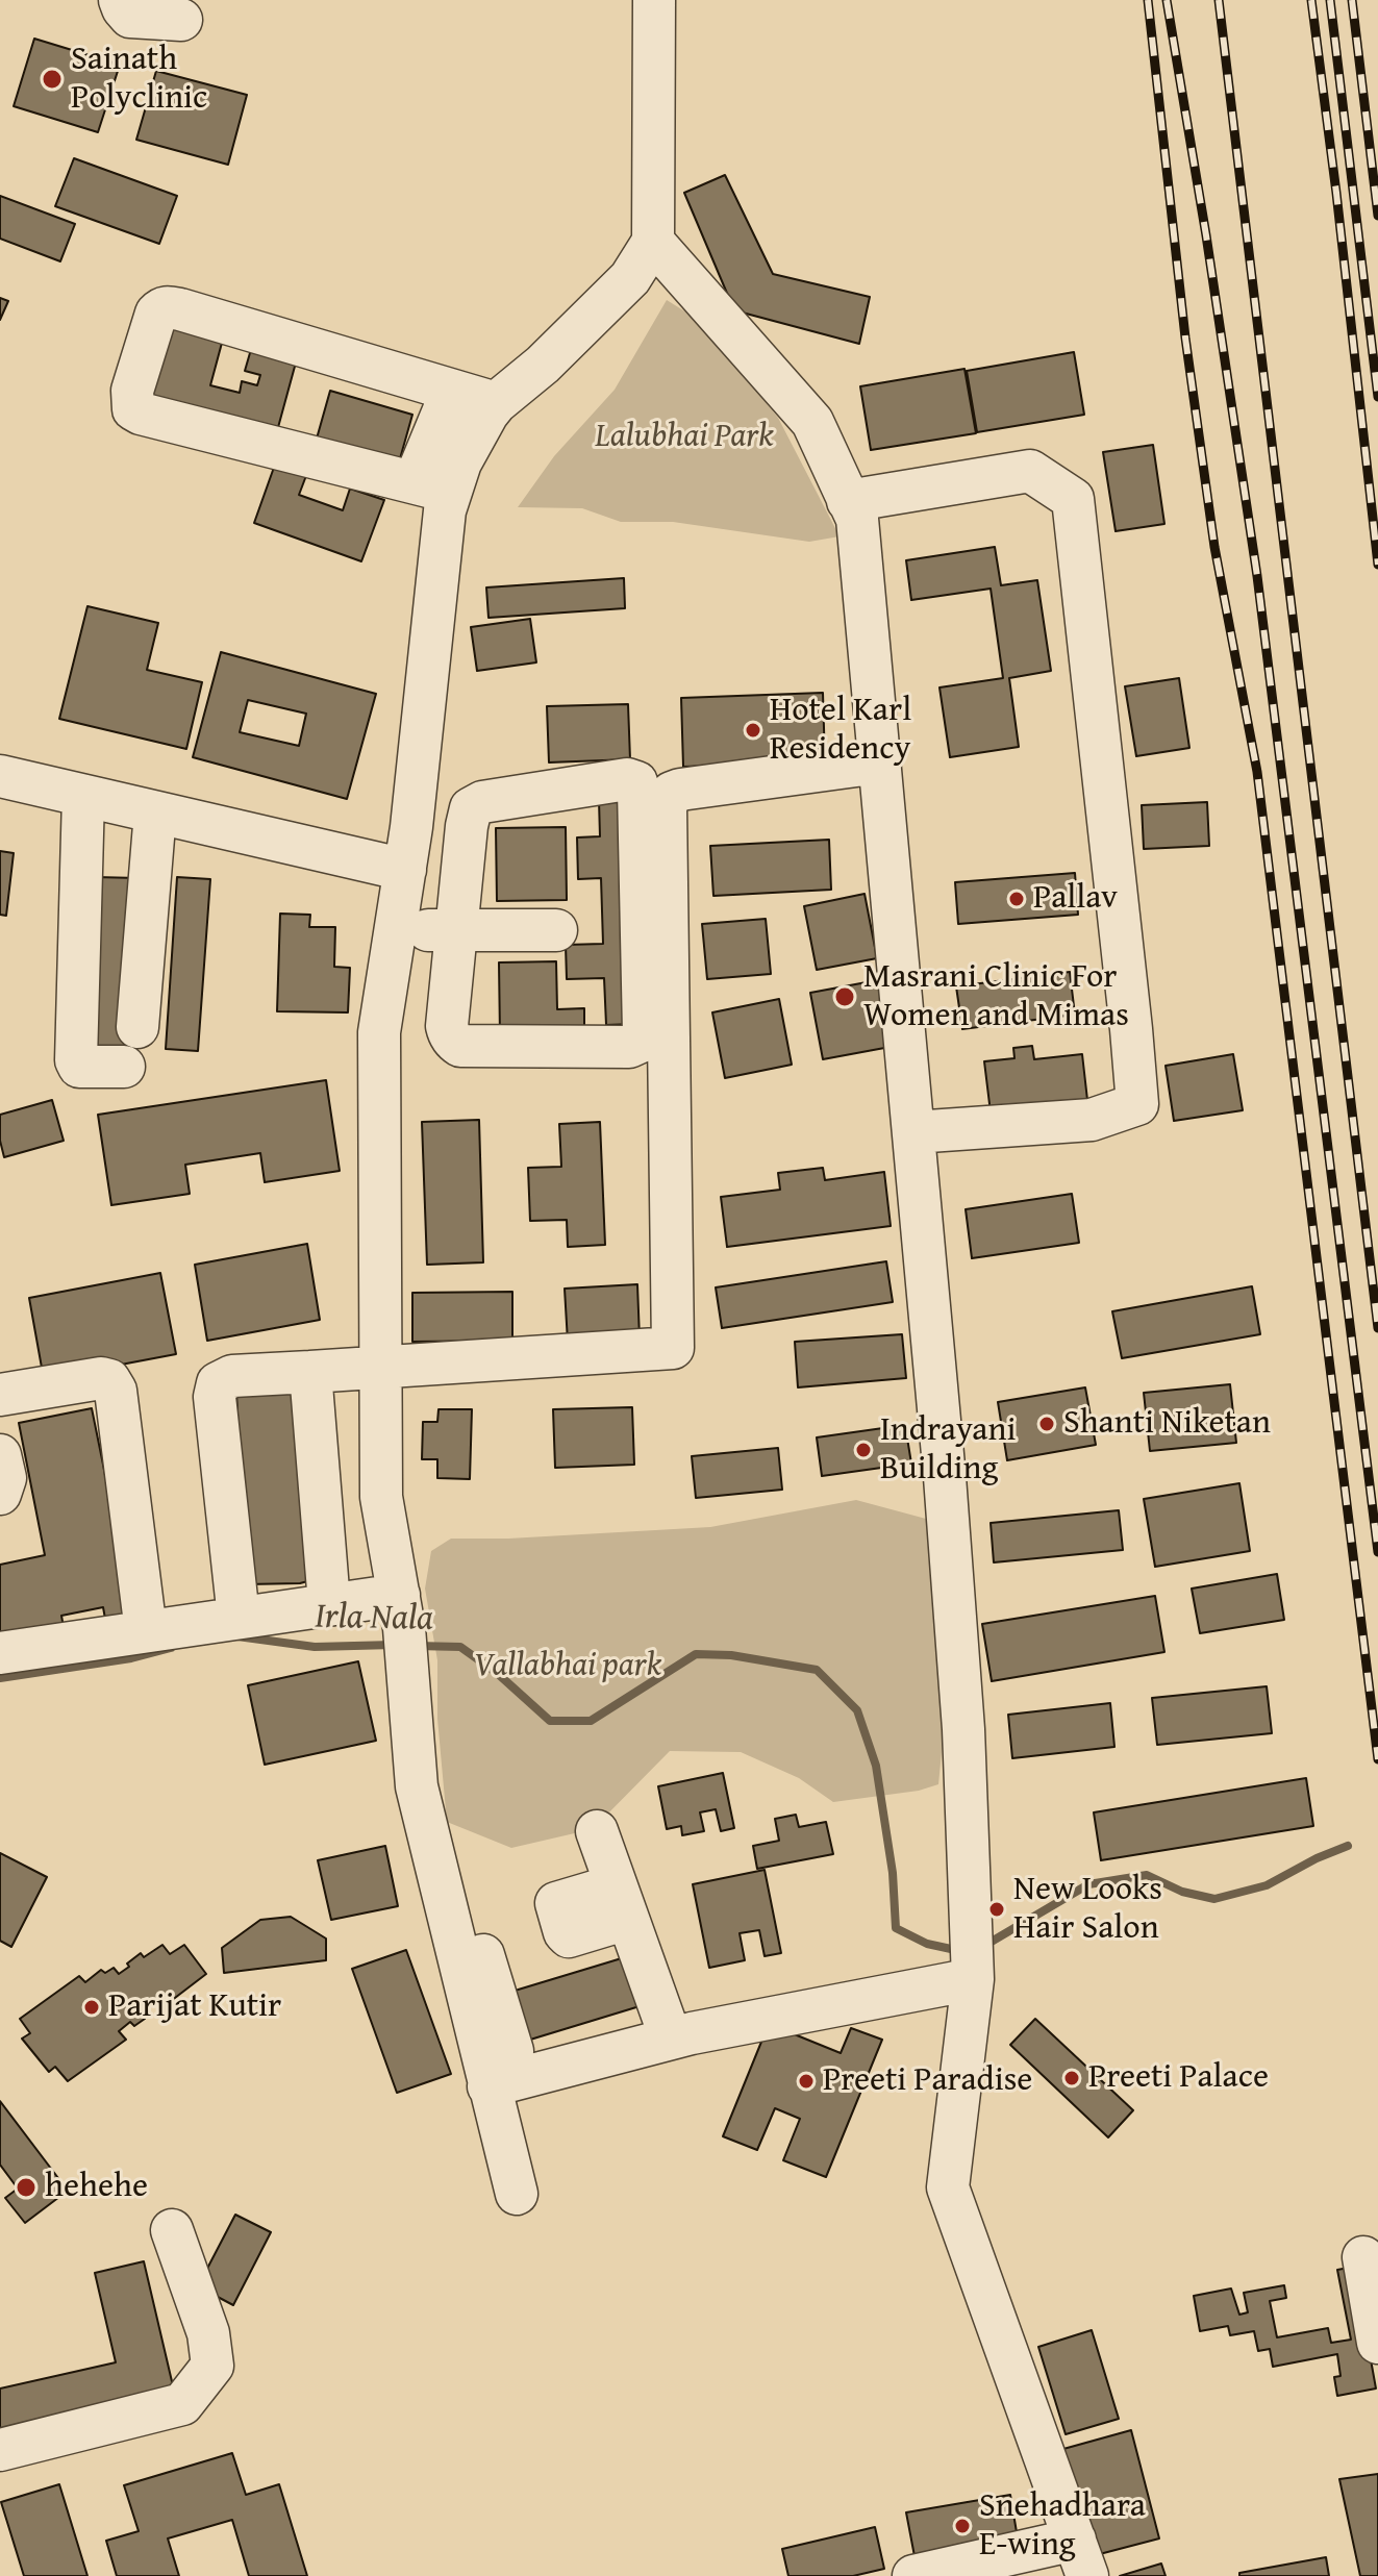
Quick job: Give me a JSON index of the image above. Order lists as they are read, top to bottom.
{
  "water": ["Irla Nala"],
  "parks": ["Lalubhai Park", "Vallabhai park"],
  "places": [
    "Sainath Polyclinic",
    "Hotel Karl Residency",
    "Pallav",
    "Masrani Clinic For Women and Mimas",
    "Shanti Niketan",
    "Indrayani Building",
    "New Looks Hair Salon",
    "Parijat Kutir",
    "Preeti Palace",
    "Preeti Paradise",
    "hehehe",
    "Snehadhara E-wing"
  ]
}
